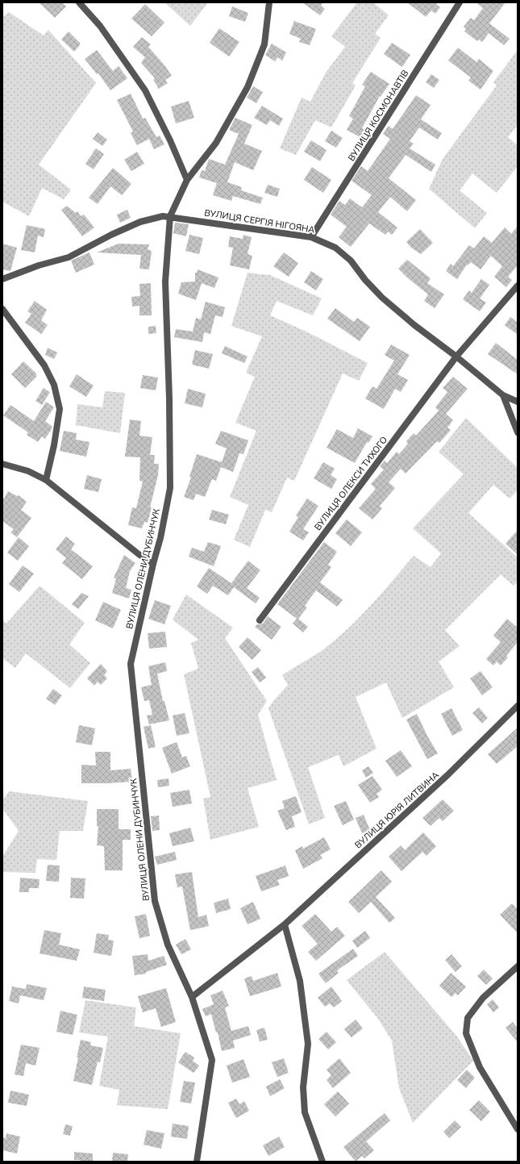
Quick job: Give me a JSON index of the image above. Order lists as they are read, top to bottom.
{
  "streets": {
    "street": [
      "ВУЛИЦЯ КОСМОНАВТІВ",
      "ВУЛИЦЯ СЕРГІЯ НІГОЯНА",
      "ВУЛИЦЯ ОЛЕКСИ ТИХОГО",
      "ВУЛИЦЯ ОЛЕНИ ДУБИНЧУК",
      "ВУЛИЦЯ ЮРІЯ ЛИТВИНА"
    ]
  },
  "crossings": [
    ["ВУЛИЦЯ КОСМОНАВТІВ", "ВУЛИЦЯ СЕРГІЯ НІГОЯНА"],
    ["ВУЛИЦЯ СЕРГІЯ НІГОЯНА", "ВУЛИЦЯ ОЛЕКСИ ТИХОГО"],
    ["ВУЛИЦЯ СЕРГІЯ НІГОЯНА", "ВУЛИЦЯ ОЛЕНИ ДУБИНЧУК"],
    ["ВУЛИЦЯ ОЛЕНИ ДУБИНЧУК", "ВУЛИЦЯ ЮРІЯ ЛИТВИНА"]
  ]
}
